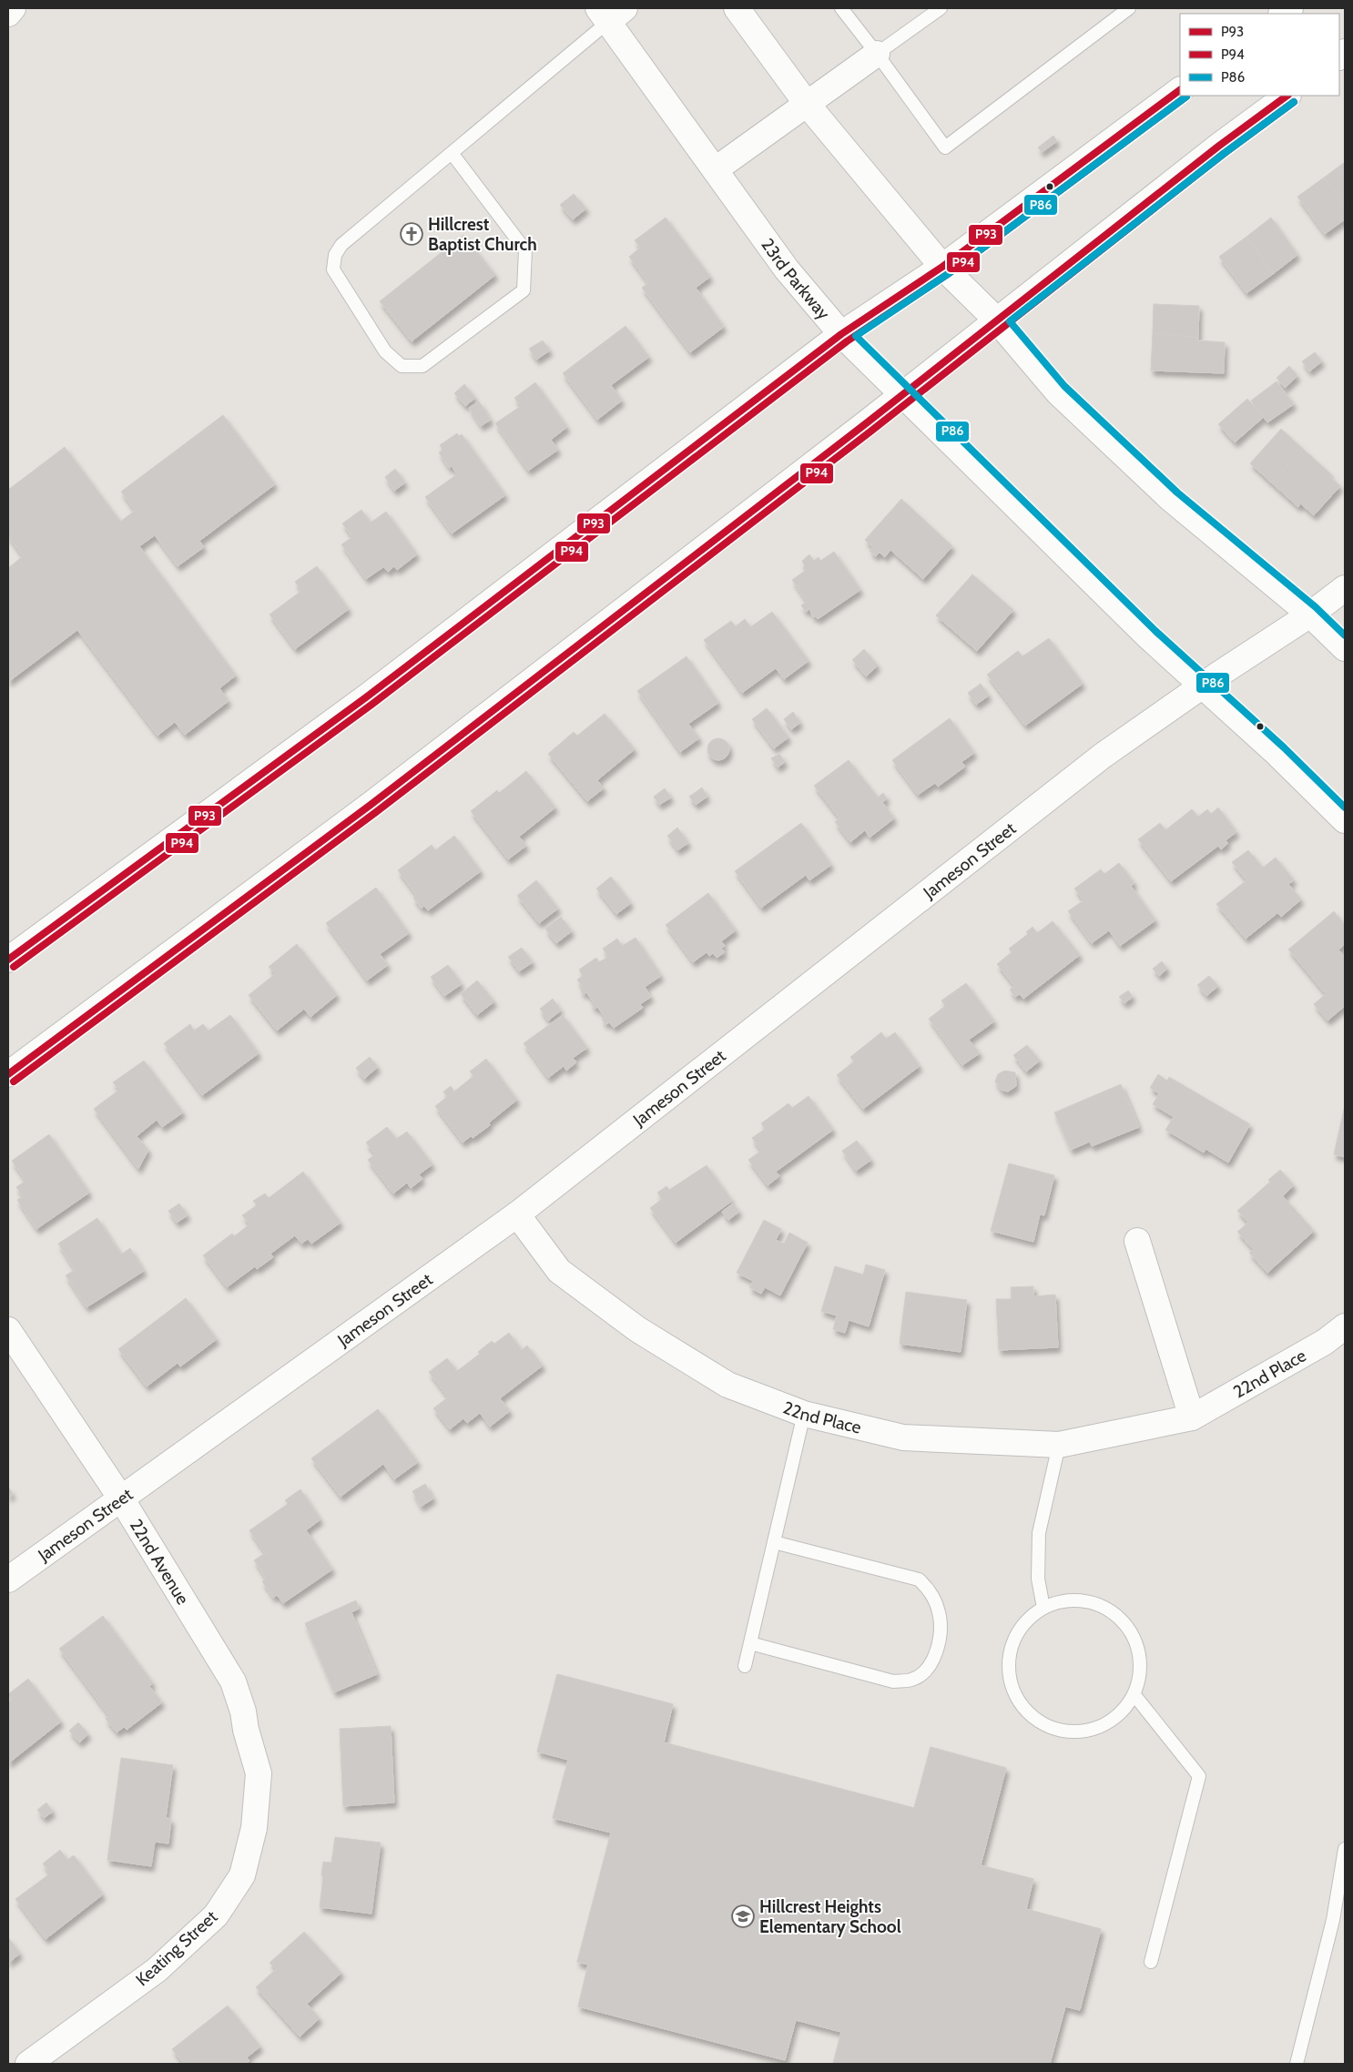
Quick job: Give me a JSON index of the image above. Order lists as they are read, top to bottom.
{
  "streets": {
    "street": [
      "23rd Parkway",
      "Jameson Street",
      "22nd Place",
      "22nd Avenue",
      "Keating Street"
    ]
  },
  "crossings": [
    ["23rd Parkway", "Jameson Street"],
    ["Jameson Street", "22nd Place"],
    ["Jameson Street", "22nd Avenue"],
    ["22nd Avenue", "Keating Street"]
  ],
  "places": {
    "church": ["Hillcrest Baptist Church"],
    "school or university": ["Hillcrest Heights Elementary School"]
  },
  "lines": ["transit line P93", "transit line P94", "transit line P86"],
  "legend": ["P93", "P94", "P86"]
}
